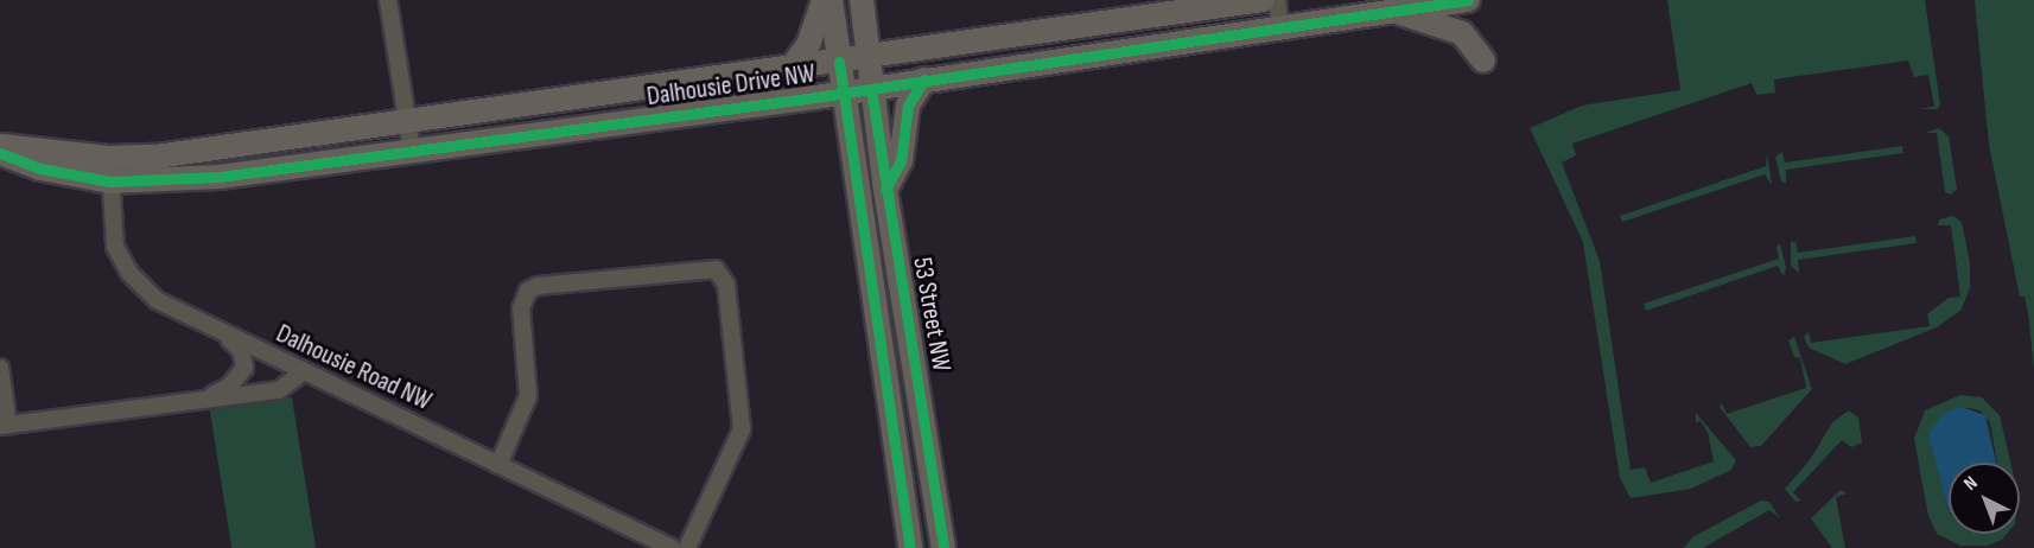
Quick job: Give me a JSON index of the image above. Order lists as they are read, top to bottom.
{
  "streets": {
    "street": ["Dalhousie Drive NW", "53 Street NW", "Dalhousie Road NW"]
  },
  "crossings": [
    ["Dalhousie Drive NW", "53 Street NW"],
    ["Dalhousie Drive NW", "Dalhousie Road NW"]
  ],
  "north": "top left"
}
